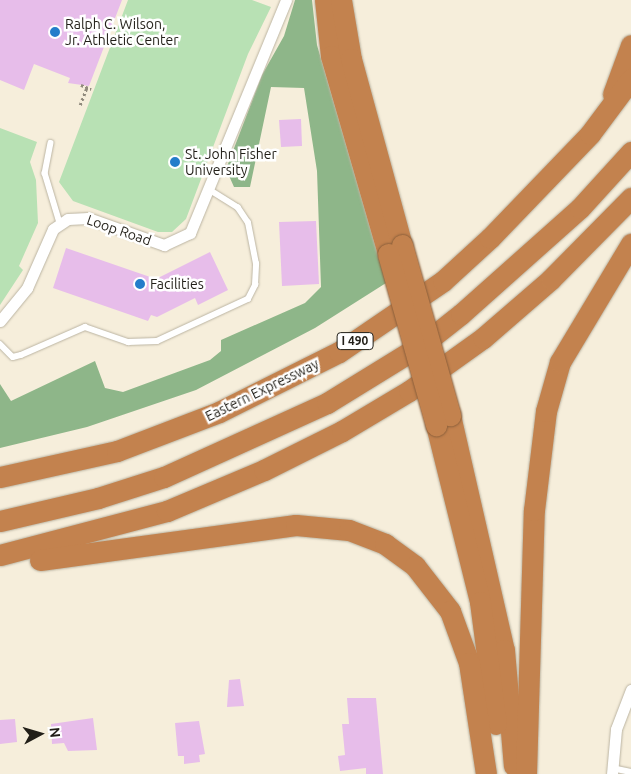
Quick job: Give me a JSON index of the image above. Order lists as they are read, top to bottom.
{
  "streets": {
    "highway": ["I 490", "Eastern Expressway"],
    "street": ["Loop Road"]
  },
  "places": ["Ralph C. Wilson, Jr. Athletic Center", "St. John Fisher University", "Facilities"],
  "north": "right"
}
